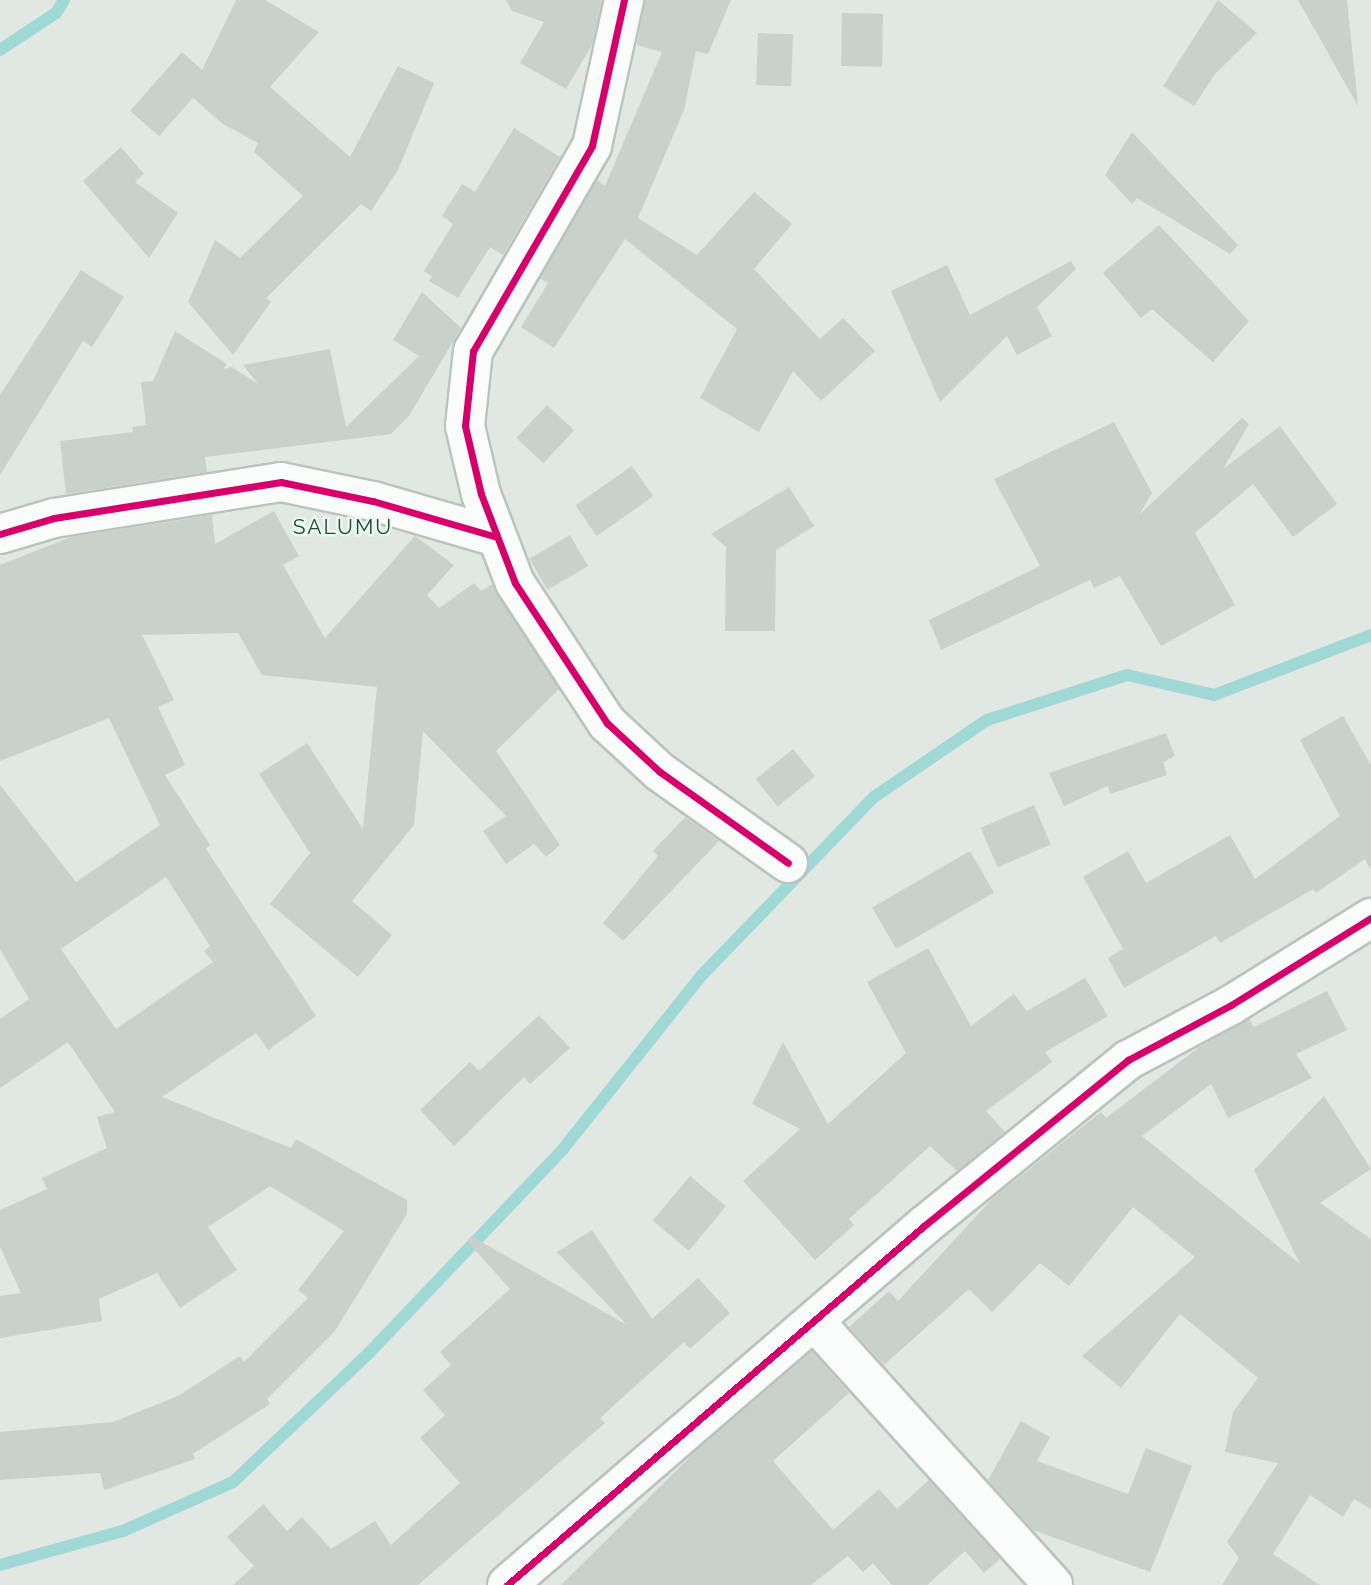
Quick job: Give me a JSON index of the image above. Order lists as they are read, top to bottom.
{
  "districts": ["SALUMU"]
}
